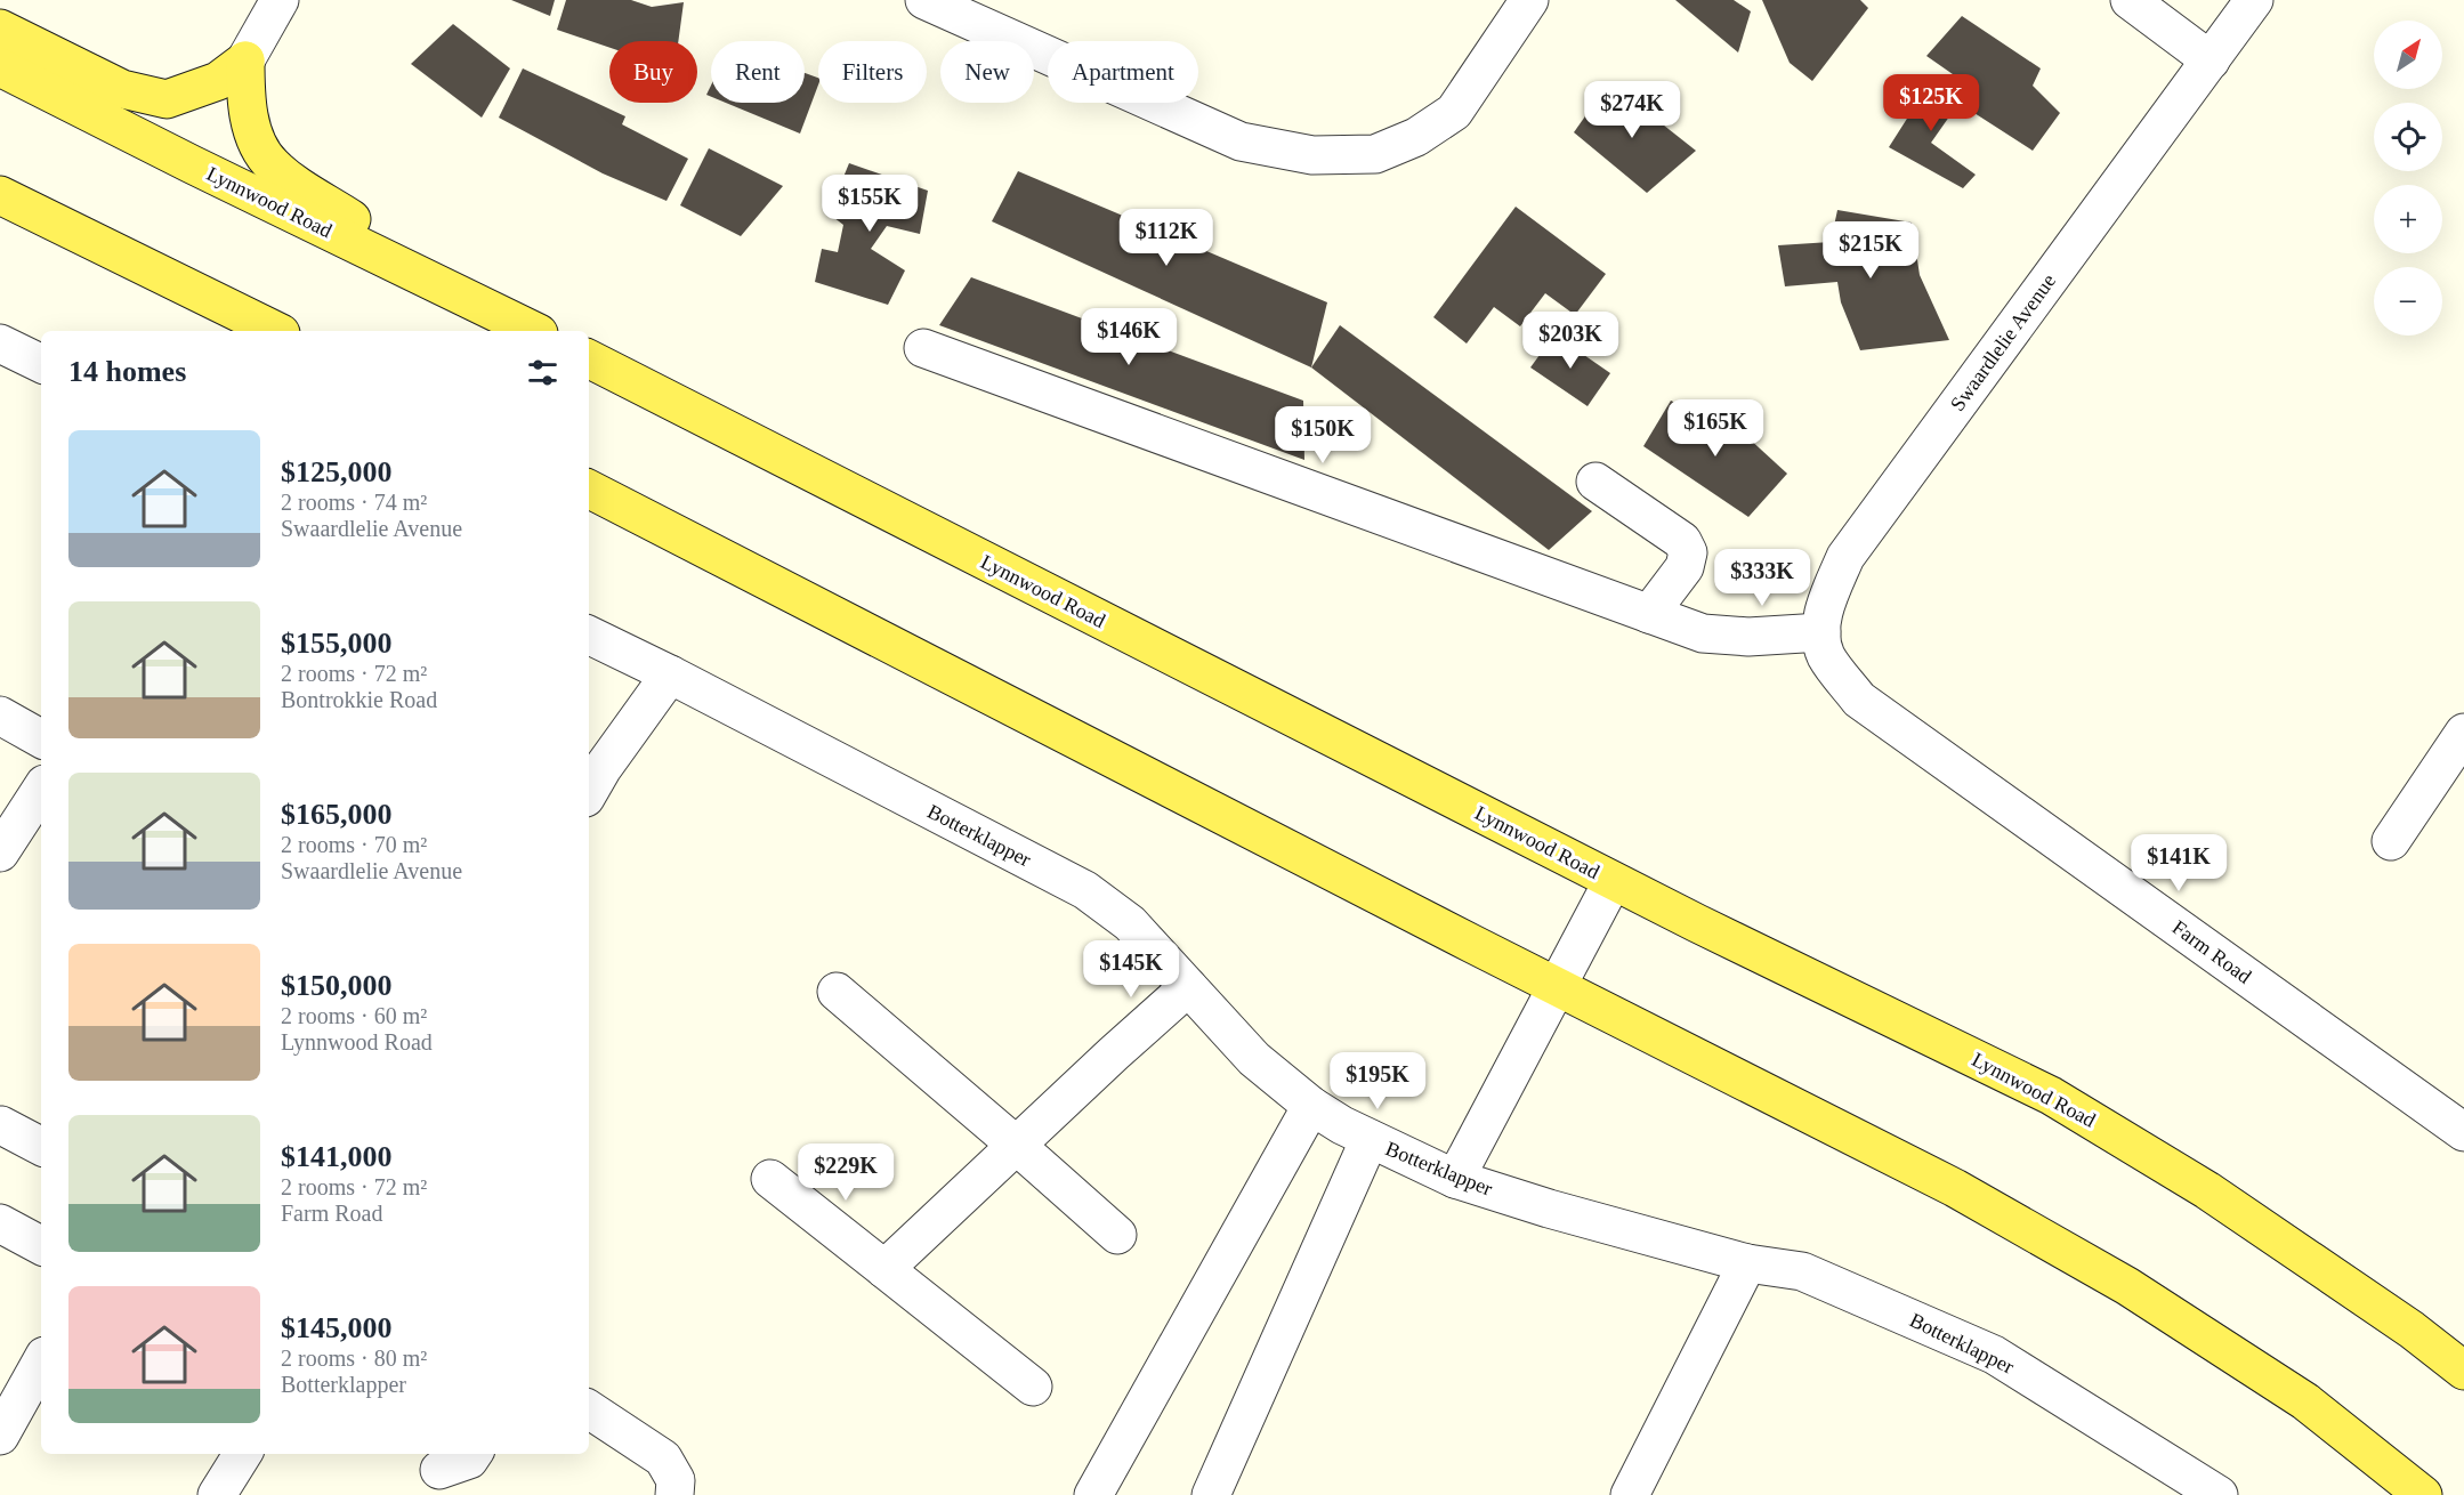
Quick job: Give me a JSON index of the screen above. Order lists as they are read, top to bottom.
{
  "streets": {
    "main road": ["Lynnwood Road"],
    "street": ["Swaardlelie Avenue", "Botterklapper", "Farm Road"]
  },
  "crossings": [
    ["Swaardlelie Avenue", "Farm Road"]
  ],
  "north": "top right",
  "page": {
    "map_buttons": ["+", "−"],
    "chip": [
      "Buy",
      "Rent",
      "Filters",
      "New",
      "Apartment"
    ],
    "price": [
      "$125K",
      "$274K",
      "$155K",
      "$112K",
      "$215K",
      "$146K",
      "$203K",
      "$165K",
      "$150K",
      "$333K",
      "$141K",
      "$145K",
      "$195K",
      "$229K"
    ],
    "heading": "14 homes",
    "list": [
      {
        "name": "$125,000",
        "note": "2 rooms · 74 m² · Swaardlelie Avenue"
      },
      {
        "name": "$155,000",
        "note": "2 rooms · 72 m² · Bontrokkie Road"
      },
      {
        "name": "$165,000",
        "note": "2 rooms · 70 m² · Swaardlelie Avenue"
      },
      {
        "name": "$150,000",
        "note": "2 rooms · 60 m² · Lynnwood Road"
      },
      {
        "name": "$141,000",
        "note": "2 rooms · 72 m² · Farm Road"
      },
      {
        "name": "$145,000",
        "note": "2 rooms · 80 m² · Botterklapper"
      }
    ]
  }
}
